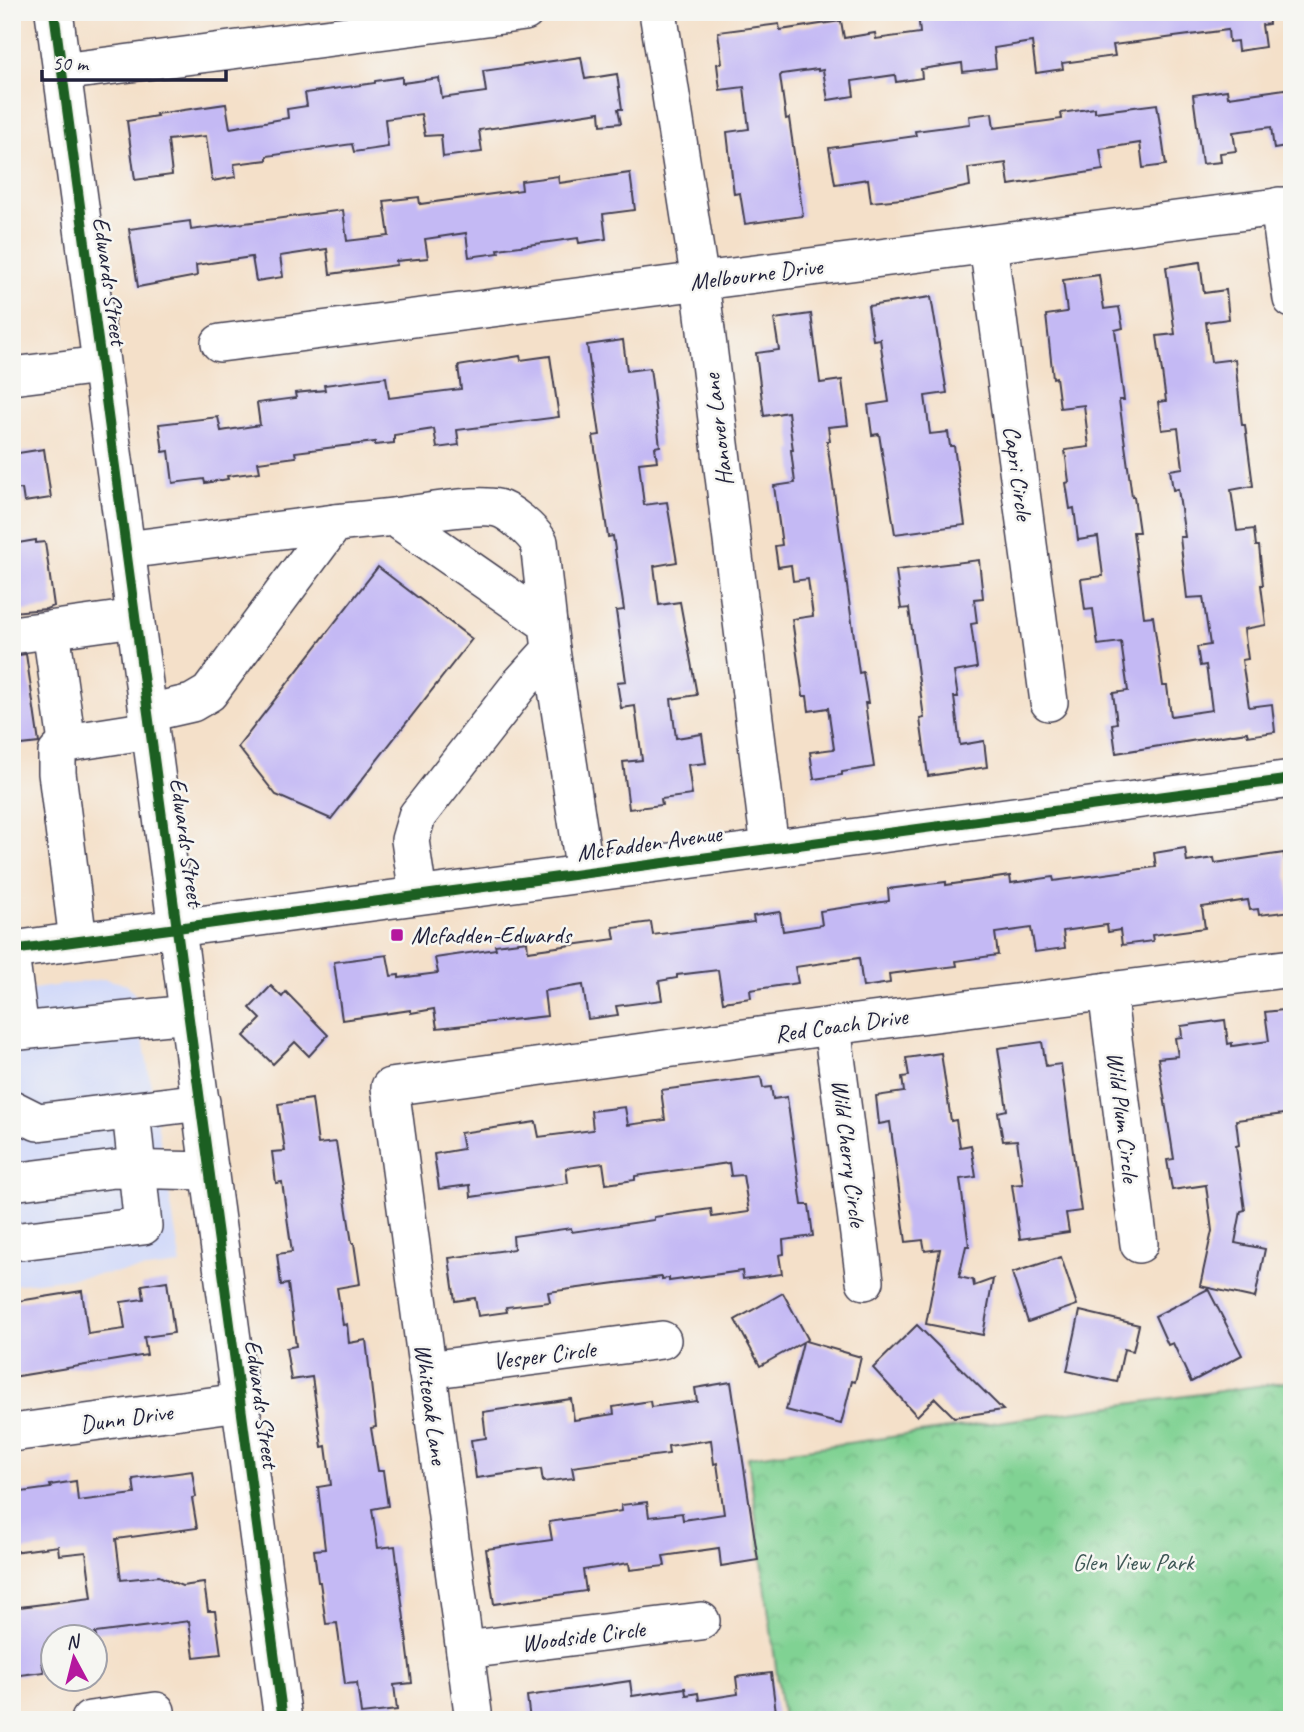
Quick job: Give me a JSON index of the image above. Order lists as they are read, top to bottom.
{
  "streets": {
    "street": [
      "Melbourne Drive",
      "Edwards Street",
      "Hanover Lane",
      "Capri Circle",
      "McFadden Avenue",
      "Red Coach Drive",
      "Wild Plum Circle",
      "Wild Cherry Circle",
      "Vesper Circle",
      "Whiteoak Lane",
      "Dunn Drive",
      "Woodside Circle"
    ]
  },
  "crossings": [
    ["Melbourne Drive", "Hanover Lane"],
    ["Melbourne Drive", "Capri Circle"],
    ["Edwards Street", "McFadden Avenue"],
    ["Edwards Street", "Dunn Drive"],
    ["Hanover Lane", "McFadden Avenue"],
    ["Red Coach Drive", "Wild Plum Circle"],
    ["Red Coach Drive", "Wild Cherry Circle"],
    ["Red Coach Drive", "Whiteoak Lane"],
    ["Vesper Circle", "Whiteoak Lane"],
    ["Whiteoak Lane", "Woodside Circle"]
  ],
  "parks": ["Glen View Park"],
  "places": {
    "transit": ["Mcfadden-Edwards"]
  },
  "scale_bar": "50 m",
  "north": "top"
}
